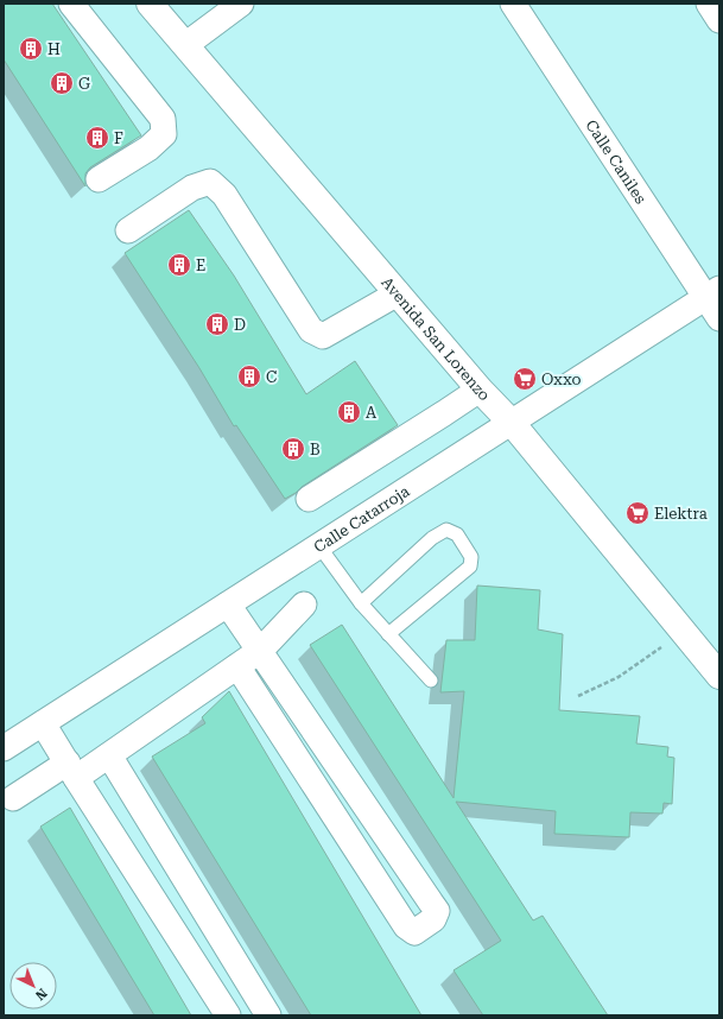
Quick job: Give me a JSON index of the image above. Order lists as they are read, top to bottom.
{
  "streets": {
    "main road": ["Avenida San Lorenzo"],
    "street": ["Calle Caniles", "Calle Catarroja"]
  },
  "crossings": [
    ["Calle Caniles", "Calle Catarroja"],
    ["Avenida San Lorenzo", "Calle Catarroja"]
  ],
  "places": {
    "building": [
      "H",
      "G",
      "F",
      "E",
      "D",
      "C",
      "A",
      "B"
    ],
    "supermarket": ["Oxxo", "Elektra"]
  },
  "north": "bottom right"
}
